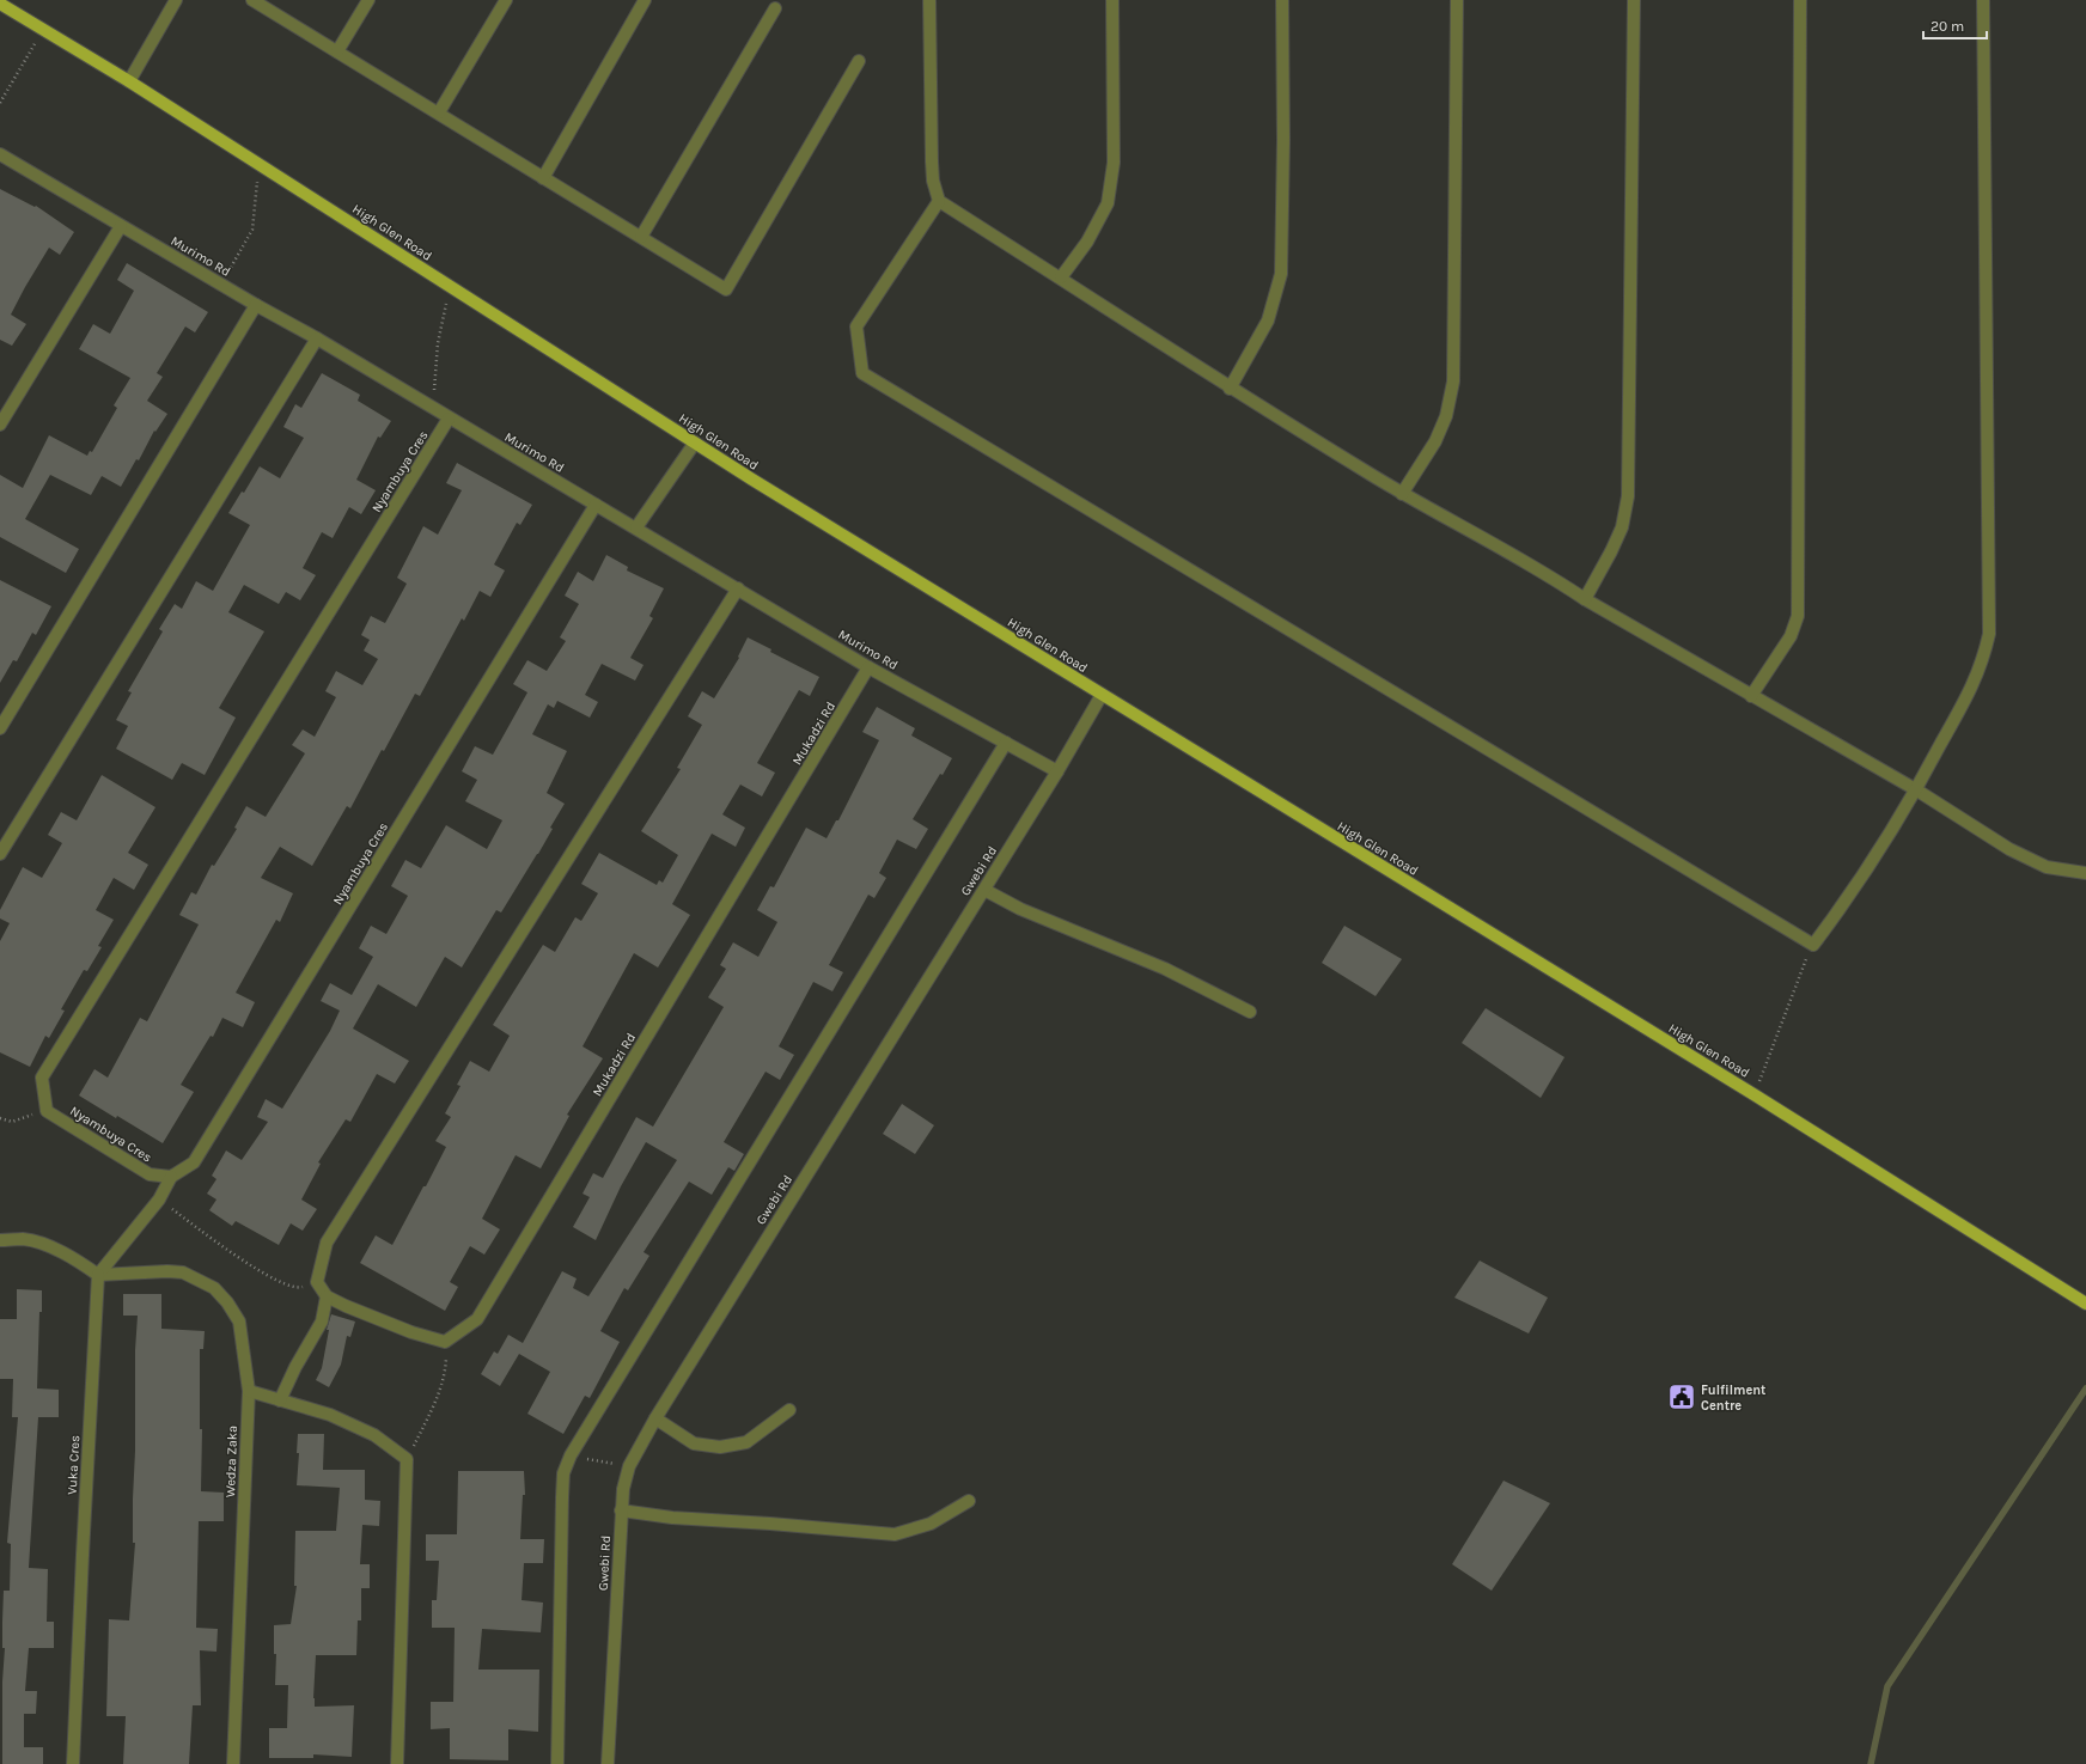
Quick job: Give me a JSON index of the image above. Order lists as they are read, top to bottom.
{
  "streets": {
    "main road": ["High Glen Road"],
    "street": [
      "Murimo Rd",
      "Nyambuya Cres",
      "Mukadzi Rd",
      "Gwebi Rd",
      "Wedza Zaka",
      "Vuka Cres"
    ]
  },
  "crossings": [
    ["High Glen Road", "Gwebi Rd"],
    ["Murimo Rd", "Nyambuya Cres"],
    ["Murimo Rd", "Mukadzi Rd"],
    ["Murimo Rd", "Gwebi Rd"],
    ["Wedza Zaka", "Vuka Cres"]
  ],
  "places": {
    "public building": ["Fulfilment Centre"]
  },
  "scale_bar": "20 m"
}
